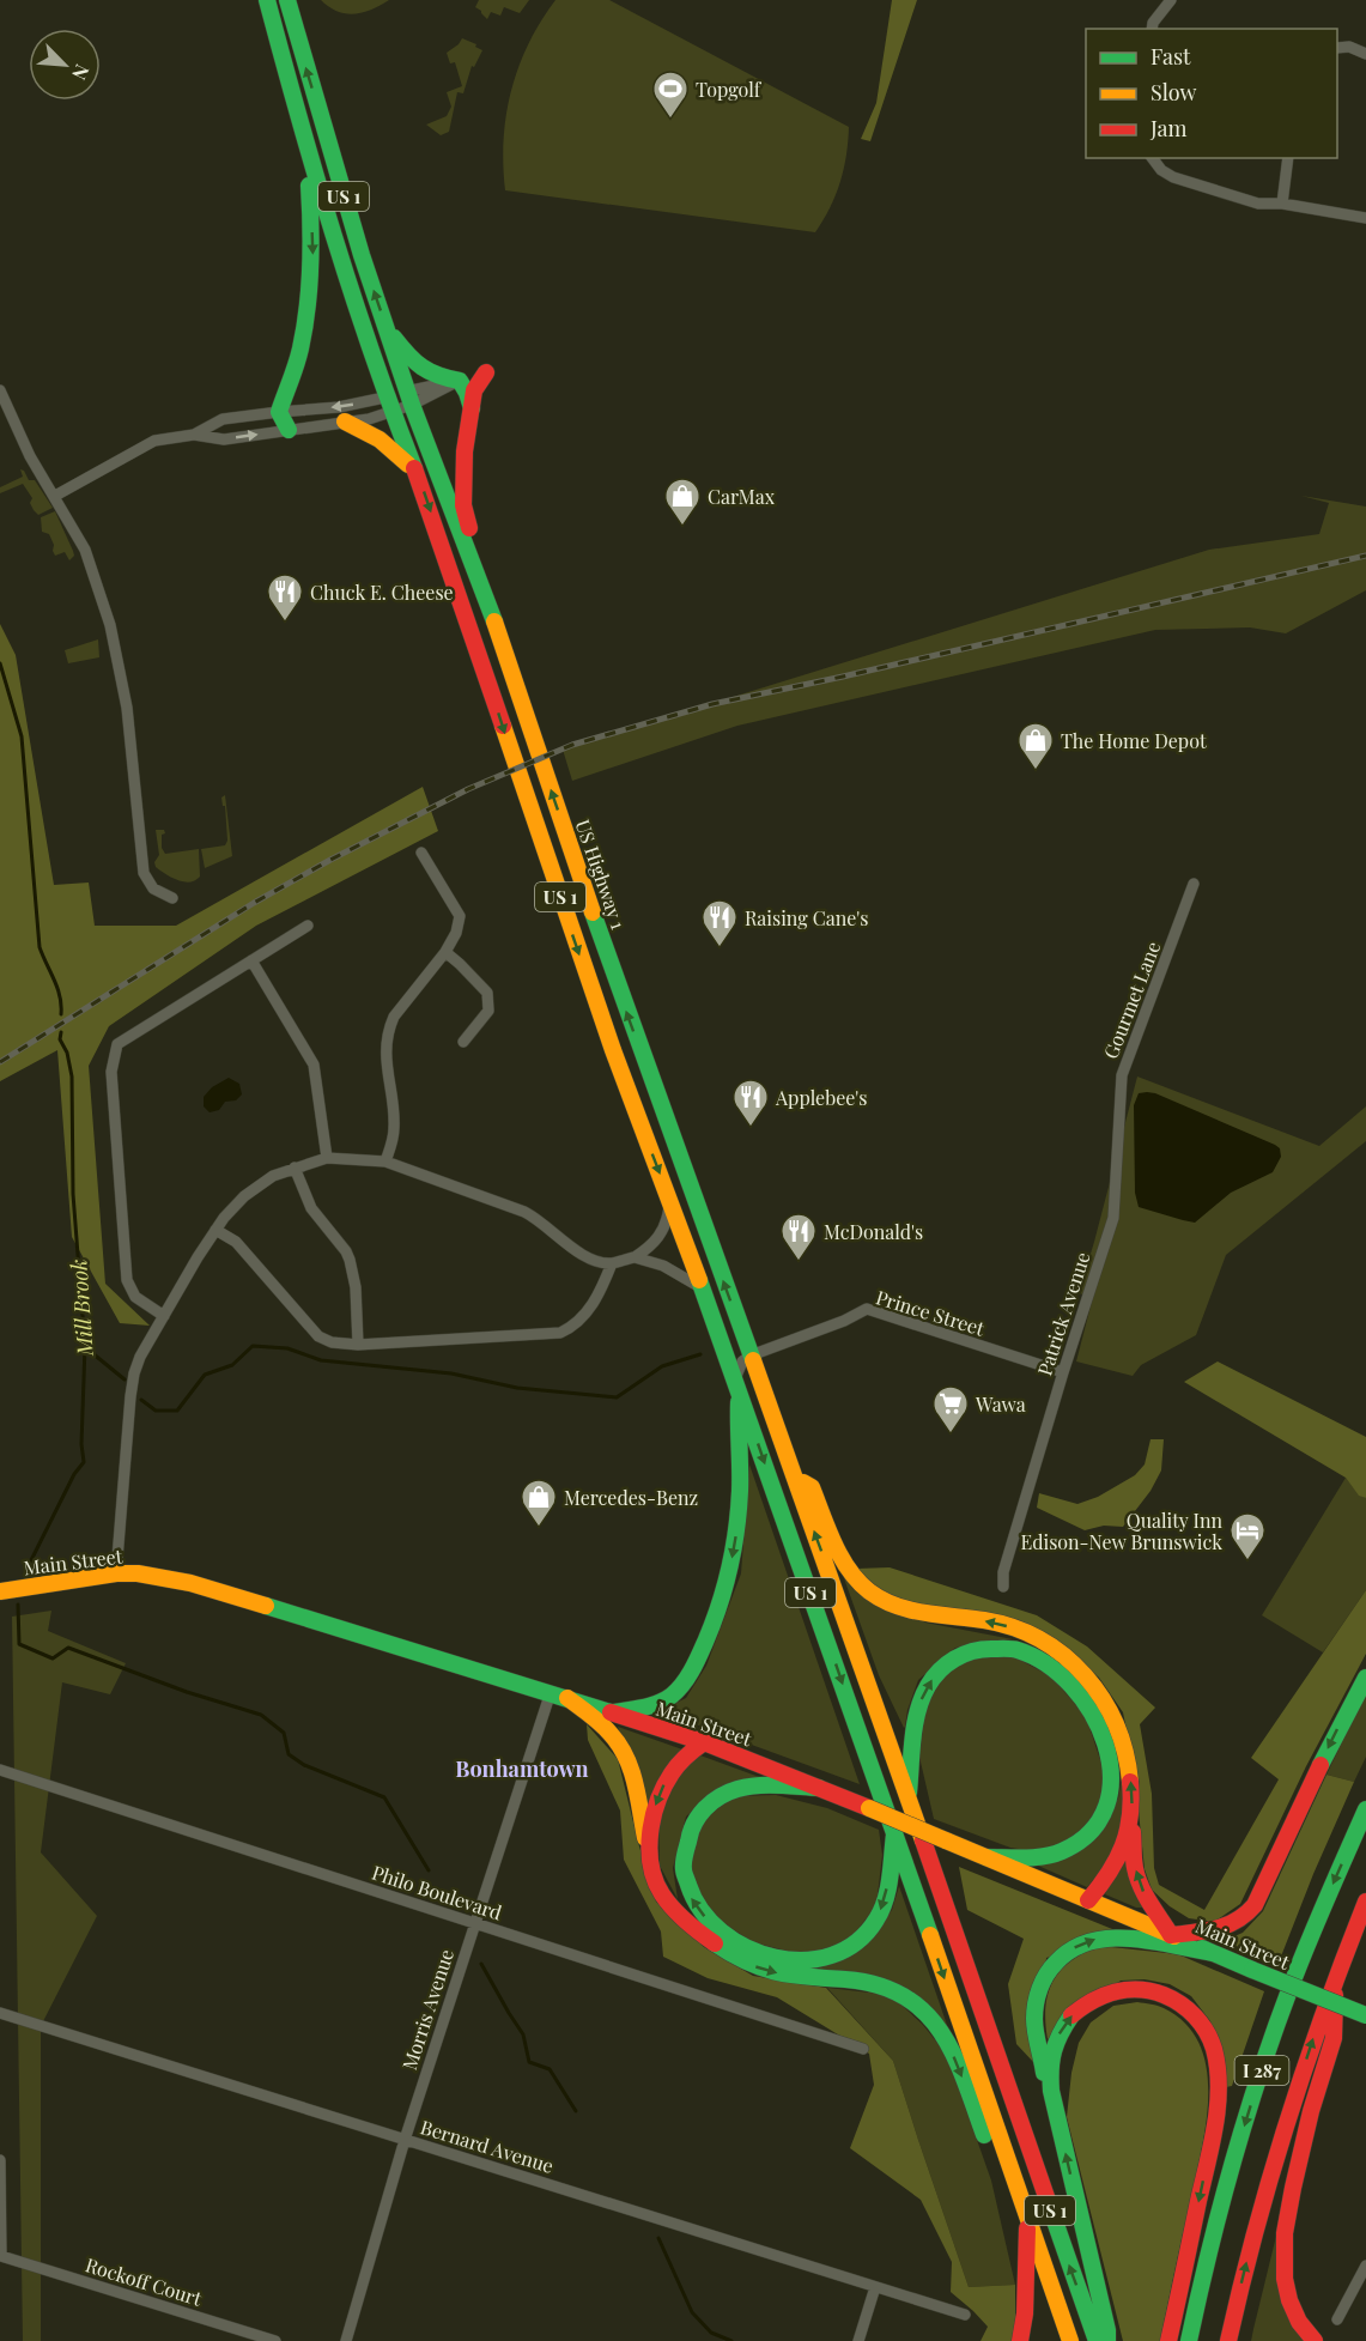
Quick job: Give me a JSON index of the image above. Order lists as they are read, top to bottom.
{
  "streets": {
    "main road": [
      "US 1",
      "US Highway 1",
      "Main Street",
      "I 287"
    ],
    "street": [
      "Gourmet Lane",
      "Prince Street",
      "Patrick Avenue",
      "Philo Boulevard",
      "Morris Avenue",
      "Bernard Avenue",
      "Rockoff Court"
    ]
  },
  "crossings": [
    ["US 1", "US Highway 1"],
    ["US 1", "Prince Street"],
    ["US Highway 1", "Prince Street"],
    ["Gourmet Lane", "Patrick Avenue"],
    ["Prince Street", "Patrick Avenue"],
    ["Main Street", "Morris Avenue"],
    ["Philo Boulevard", "Morris Avenue"],
    ["Morris Avenue", "Bernard Avenue"]
  ],
  "districts": ["Bonhamtown"],
  "water": ["Mill Brook"],
  "places": {
    "sports": ["Topgolf"],
    "shop": ["CarMax", "The Home Depot", "Mercedes-Benz"],
    "restaurant": [
      "Chuck E. Cheese",
      "Raising Cane's",
      "Applebee's",
      "McDonald's"
    ],
    "supermarket": ["Wawa"],
    "hotel": ["Quality Inn Edison-New Brunswick"]
  },
  "legend": ["Fast", "Slow", "Jam"],
  "north": "bottom right"
}
